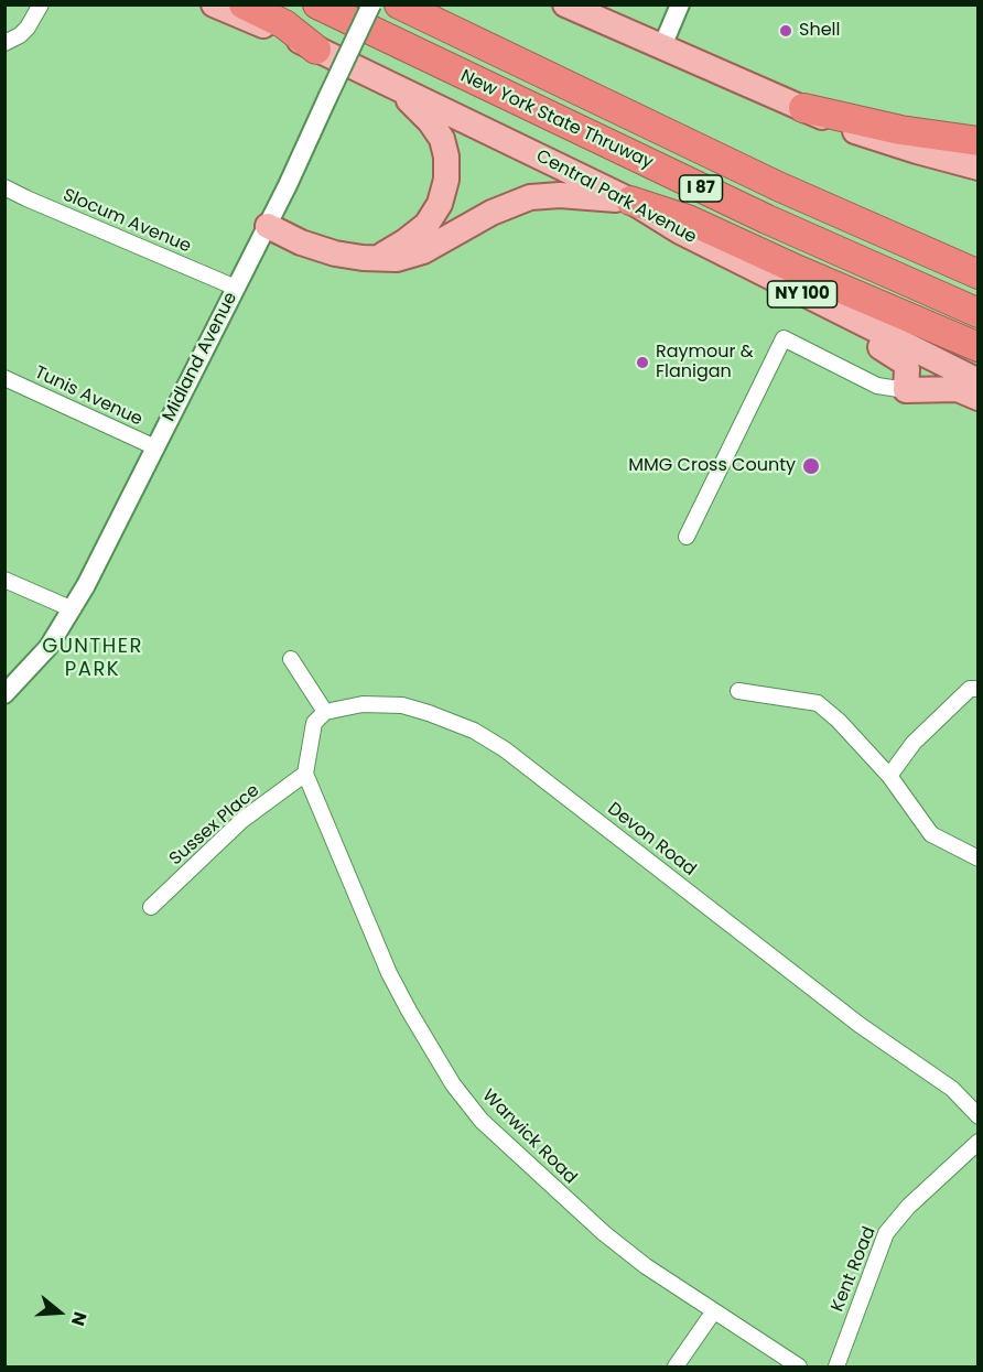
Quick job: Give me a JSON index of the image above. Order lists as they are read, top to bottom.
{
  "streets": {
    "highway": ["New York State Thruway", "I 87"],
    "main road": ["Central Park Avenue", "NY 100"],
    "street": [
      "Slocum Avenue",
      "Midland Avenue",
      "Tunis Avenue",
      "Sussex Place",
      "Devon Road",
      "Warwick Road",
      "Kent Road"
    ]
  },
  "crossings": [
    ["Slocum Avenue", "Midland Avenue"],
    ["Midland Avenue", "Tunis Avenue"],
    ["Sussex Place", "Warwick Road"]
  ],
  "districts": ["GUNTHER PARK"],
  "places": ["Shell", "Raymour & Flanigan", "MMG Cross County"],
  "north": "right"
}
